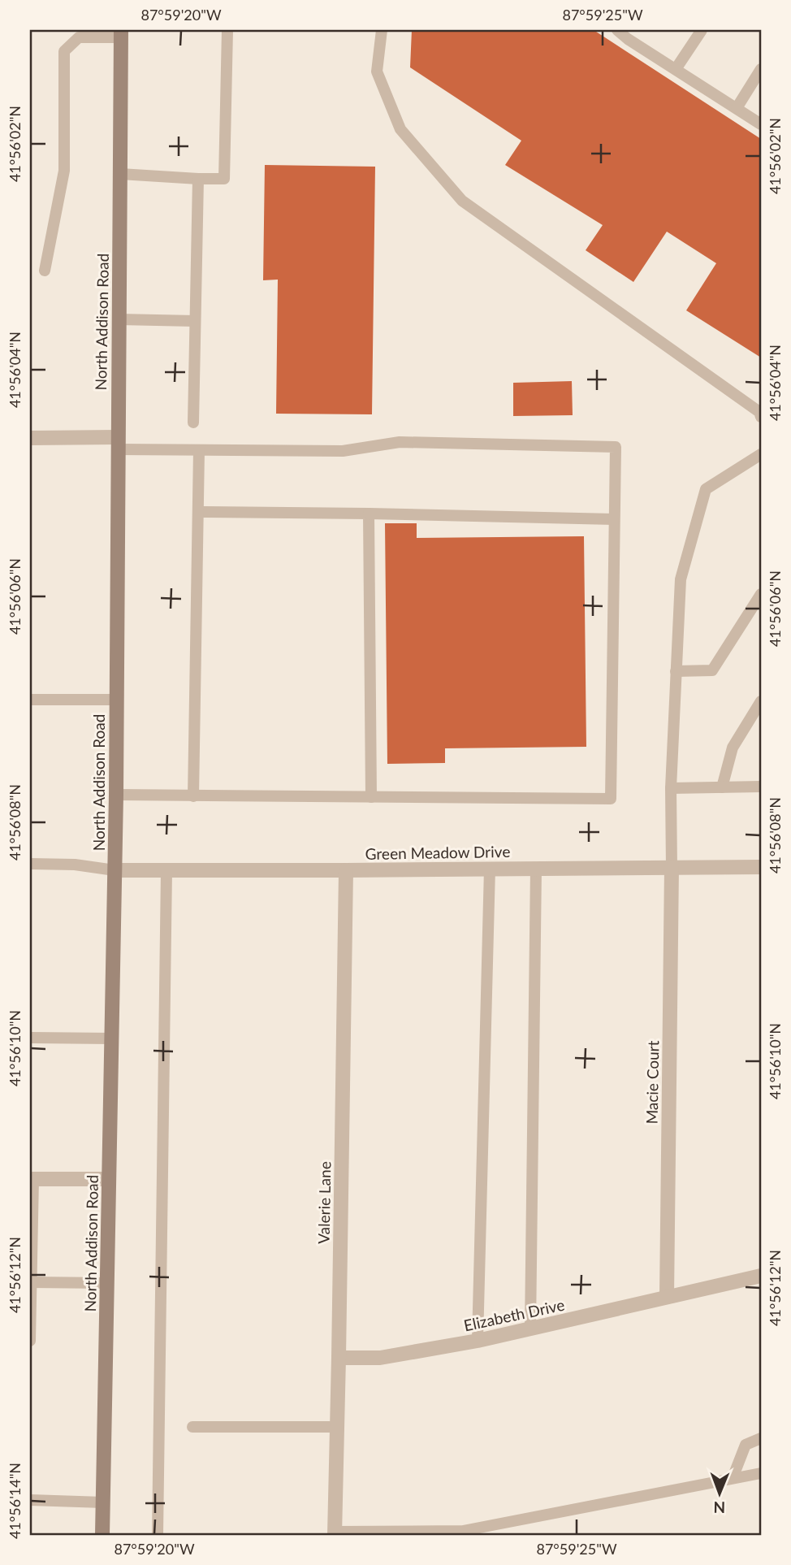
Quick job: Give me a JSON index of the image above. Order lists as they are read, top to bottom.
{
  "streets": {
    "street": [
      "North Addison Road",
      "Green Meadow Drive",
      "Macie Court",
      "Valerie Lane",
      "Elizabeth Drive"
    ]
  },
  "crossings": [
    ["North Addison Road", "Green Meadow Drive"],
    ["Green Meadow Drive", "Macie Court"],
    ["Green Meadow Drive", "Valerie Lane"],
    ["Macie Court", "Elizabeth Drive"],
    ["Valerie Lane", "Elizabeth Drive"]
  ],
  "north": "bottom",
  "coordinates": [
    "87°59'20\"W",
    "87°59'25\"W",
    "41°56'02\"N",
    "41°56'04\"N",
    "41°56'06\"N",
    "41°56'08\"N",
    "41°56'10\"N",
    "41°56'12\"N",
    "41°56'14\"N"
  ]
}
